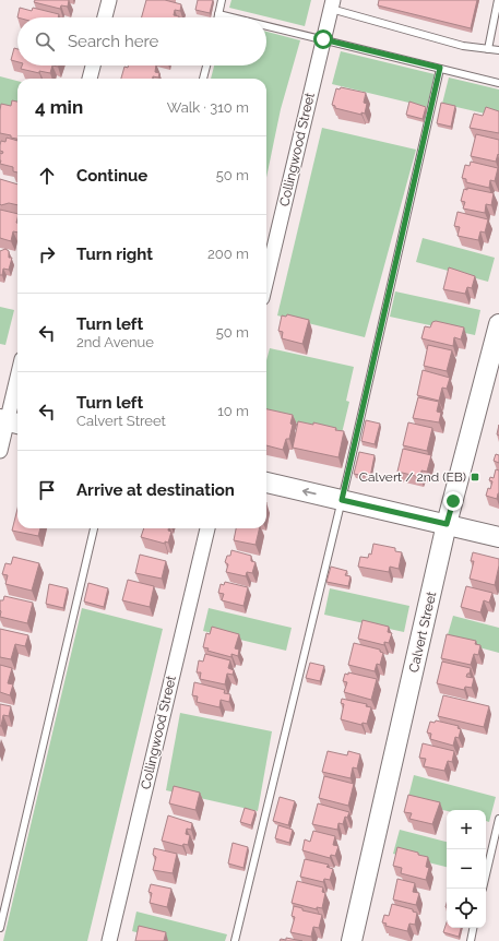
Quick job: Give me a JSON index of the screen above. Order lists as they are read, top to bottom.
{
  "streets": {
    "street": ["Collingwood Street", "Calvert Street"]
  },
  "places": {
    "transit": ["Calvert / 2nd (EB)"]
  },
  "page": {
    "search": "Search here",
    "heading": ["4 min", "Walk · 310 m"],
    "list": [
      ["Continue", "50 m"],
      ["Turn right", "200 m"],
      ["Turn left", "2nd Avenue", "50 m"],
      ["Turn left", "Calvert Street", "10 m"],
      "Arrive at destination"
    ],
    "map_buttons": ["+", "−"]
  }
}
